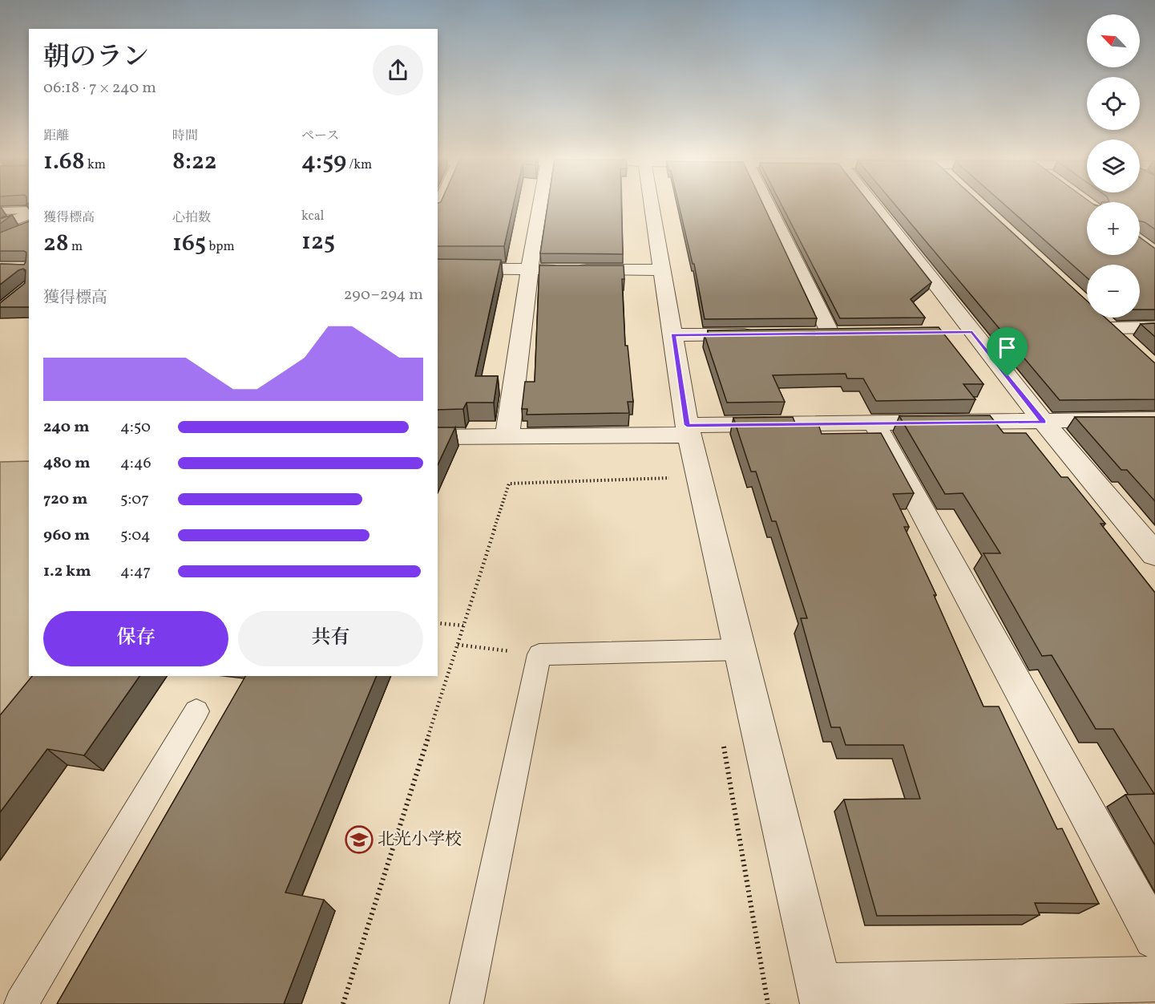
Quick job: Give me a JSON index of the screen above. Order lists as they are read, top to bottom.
{
  "places": {
    "school or university": ["北光小学校"]
  },
  "north": "top left",
  "page": {
    "map_buttons": ["+", "−"],
    "heading": ["朝のラン", "06:18 · 7 × 240 m"],
    "stats": [
      ["距離", "1.68 km"],
      ["時間", "8:22"],
      ["ペース", "4:59 /km"],
      ["獲得標高", "28 m"],
      ["心拍数", "165 bpm"],
      ["kcal", "125"]
    ],
    "chart": ["獲得標高", "290–294 m"],
    "list": [
      {
        "name": "240 m",
        "note": "4:50"
      },
      {
        "name": "480 m",
        "note": "4:46"
      },
      {
        "name": "720 m",
        "note": "5:07"
      },
      {
        "name": "960 m",
        "note": "5:04"
      },
      {
        "name": "1.2 km",
        "note": "4:47"
      }
    ],
    "buttons": ["保存", "共有"]
  }
}
